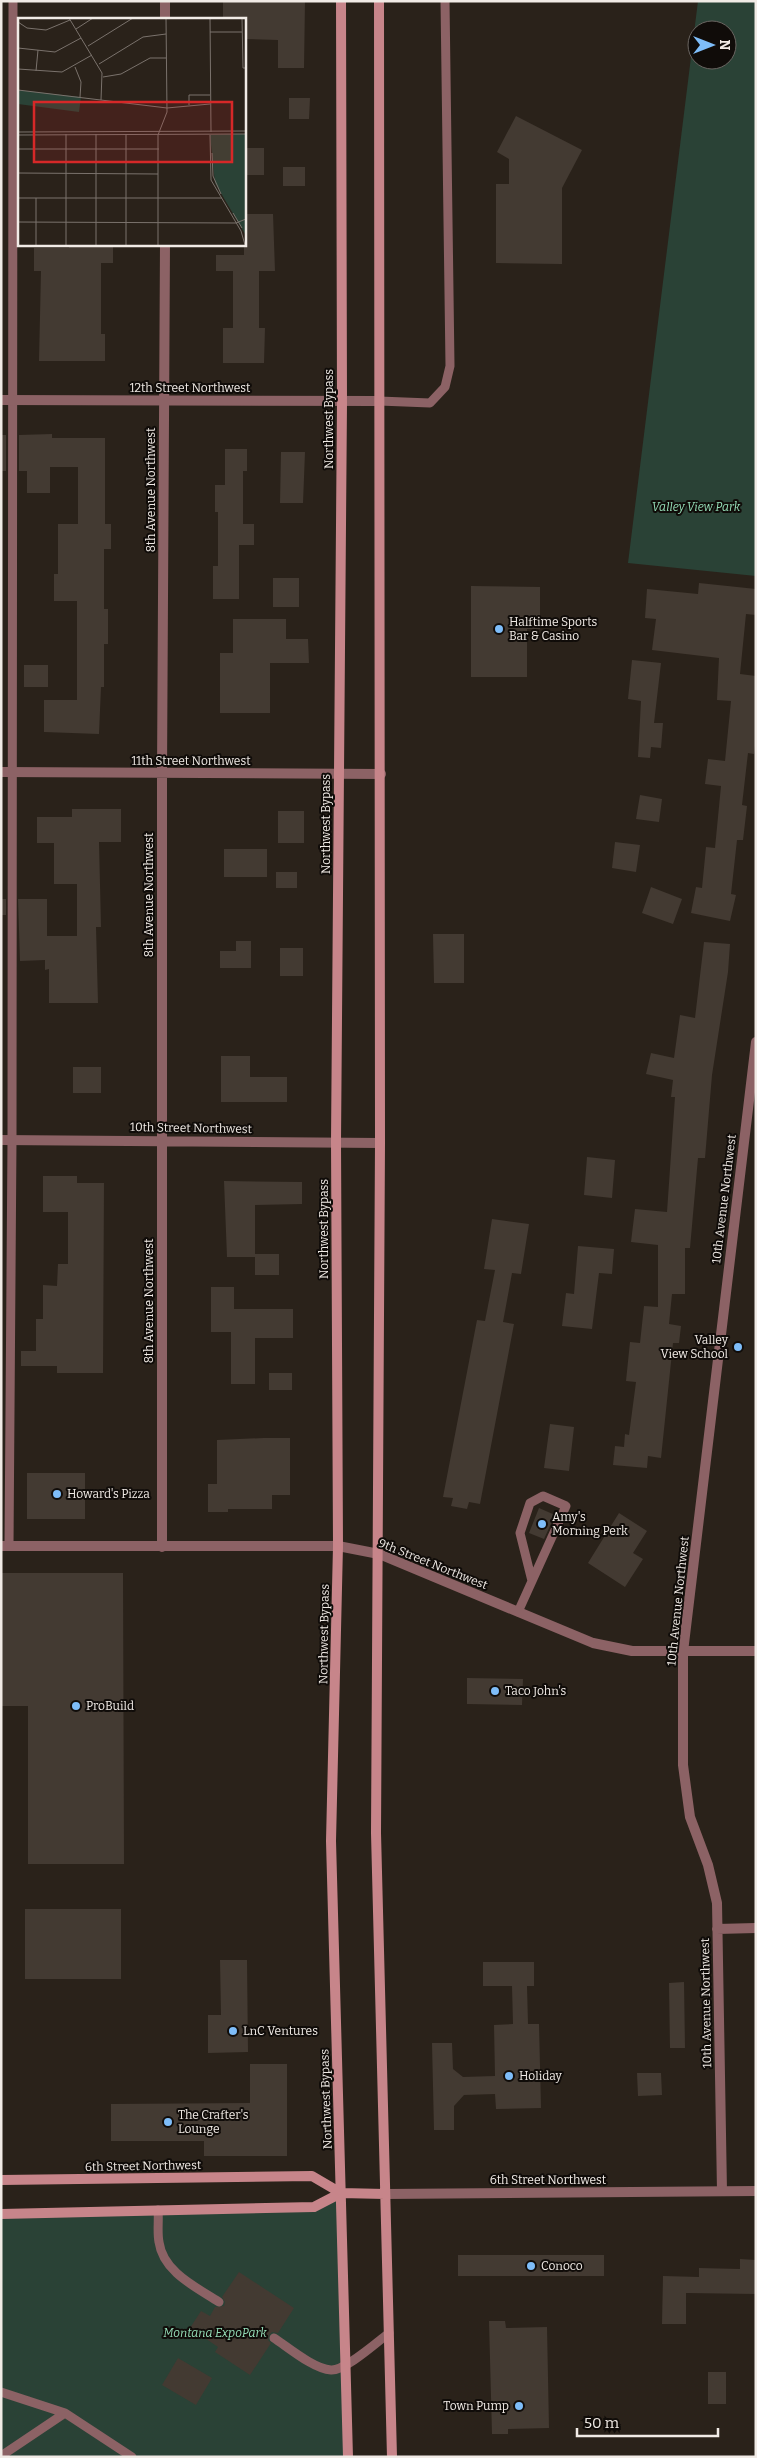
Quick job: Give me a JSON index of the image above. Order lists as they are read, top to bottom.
{
  "streets": {
    "main road": ["Northwest Bypass", "6th Street Northwest"],
    "street": [
      "12th Street Northwest",
      "8th Avenue Northwest",
      "11th Street Northwest",
      "10th Street Northwest",
      "10th Avenue Northwest",
      "9th Street Northwest"
    ]
  },
  "crossings": [
    ["12th Street Northwest", "Northwest Bypass"],
    ["12th Street Northwest", "8th Avenue Northwest"],
    ["Northwest Bypass", "11th Street Northwest"],
    ["Northwest Bypass", "10th Street Northwest"],
    ["Northwest Bypass", "9th Street Northwest"],
    ["Northwest Bypass", "6th Street Northwest"],
    ["8th Avenue Northwest", "11th Street Northwest"],
    ["8th Avenue Northwest", "10th Street Northwest"],
    ["8th Avenue Northwest", "9th Street Northwest"],
    ["10th Avenue Northwest", "9th Street Northwest"],
    ["10th Avenue Northwest", "6th Street Northwest"]
  ],
  "parks": ["Valley View Park", "Montana ExpoPark"],
  "places": [
    "Halftime Sports Bar & Casino",
    "Valley View School",
    "Howard's Pizza",
    "Amy's Morning Perk",
    "Taco John's",
    "ProBuild",
    "LnC Ventures",
    "Holiday",
    "The Crafter's Lounge",
    "Conoco",
    "Town Pump"
  ],
  "scale_bar": "50 m",
  "north": "right"
}
